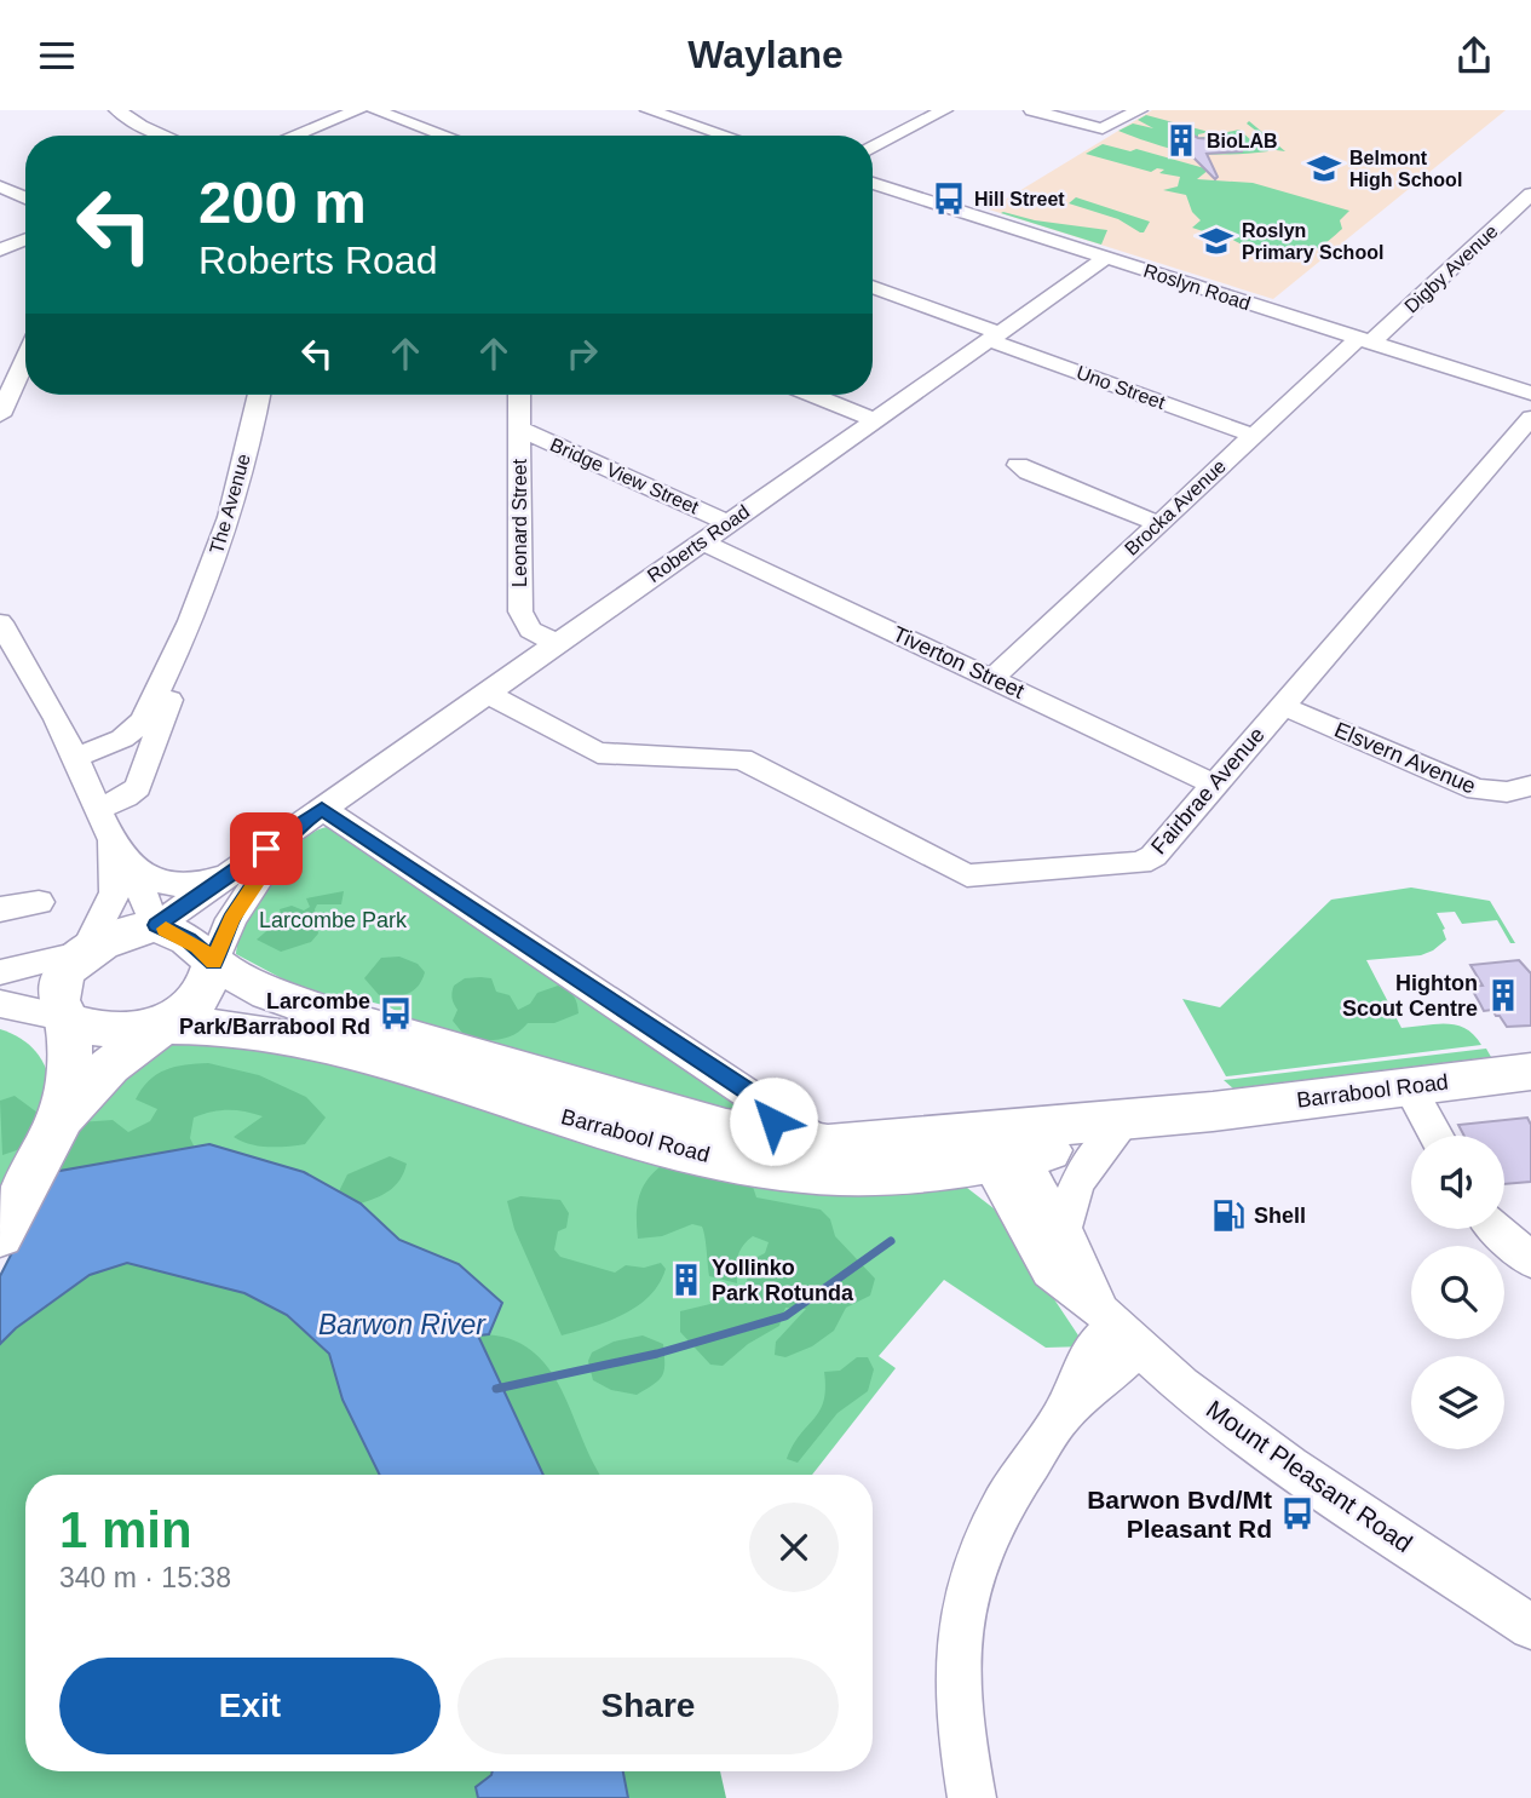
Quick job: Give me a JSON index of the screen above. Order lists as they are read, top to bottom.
{
  "streets": {
    "main road": ["Barrabool Road"],
    "street": [
      "Digby Avenue",
      "Roslyn Road",
      "Uno Street",
      "Bridge View Street",
      "The Avenue",
      "Brocka Avenue",
      "Leonard Street",
      "Roberts Road",
      "Tiverton Street",
      "Elsvern Avenue",
      "Fairbrae Avenue",
      "Mount Pleasant Road"
    ]
  },
  "crossings": [
    ["Digby Avenue", "Roslyn Road"],
    ["Digby Avenue", "Brocka Avenue"],
    ["Roslyn Road", "Brocka Avenue"],
    ["Roslyn Road", "Roberts Road"],
    ["Uno Street", "Brocka Avenue"],
    ["Uno Street", "Roberts Road"],
    ["Bridge View Street", "Leonard Street"],
    ["Bridge View Street", "Roberts Road"],
    ["Brocka Avenue", "Tiverton Street"],
    ["Leonard Street", "Roberts Road"],
    ["Roberts Road", "Tiverton Street"],
    ["Roberts Road", "Fairbrae Avenue"],
    ["Roberts Road", "Barrabool Road"],
    ["Tiverton Street", "Fairbrae Avenue"],
    ["Elsvern Avenue", "Fairbrae Avenue"],
    ["Barrabool Road", "Mount Pleasant Road"]
  ],
  "water": ["Barwon River"],
  "parks": ["Larcombe Park"],
  "places": {
    "building": ["BioLAB", "Highton Scout Centre", "Yollinko Park Rotunda"],
    "school or university": ["Belmont High School", "Roslyn Primary School"],
    "bus stop": ["Hill Street", "Larcombe Park/Barrabool Rd", "Barwon Bvd/Mt Pleasant Rd"],
    "fuel station": ["Shell"]
  },
  "page": {
    "header": "Waylane",
    "turn": ["200 m", "Roberts Road"],
    "heading": ["1 min", "340 m · 15:38"],
    "buttons": ["Exit", "Share"]
  }
}
